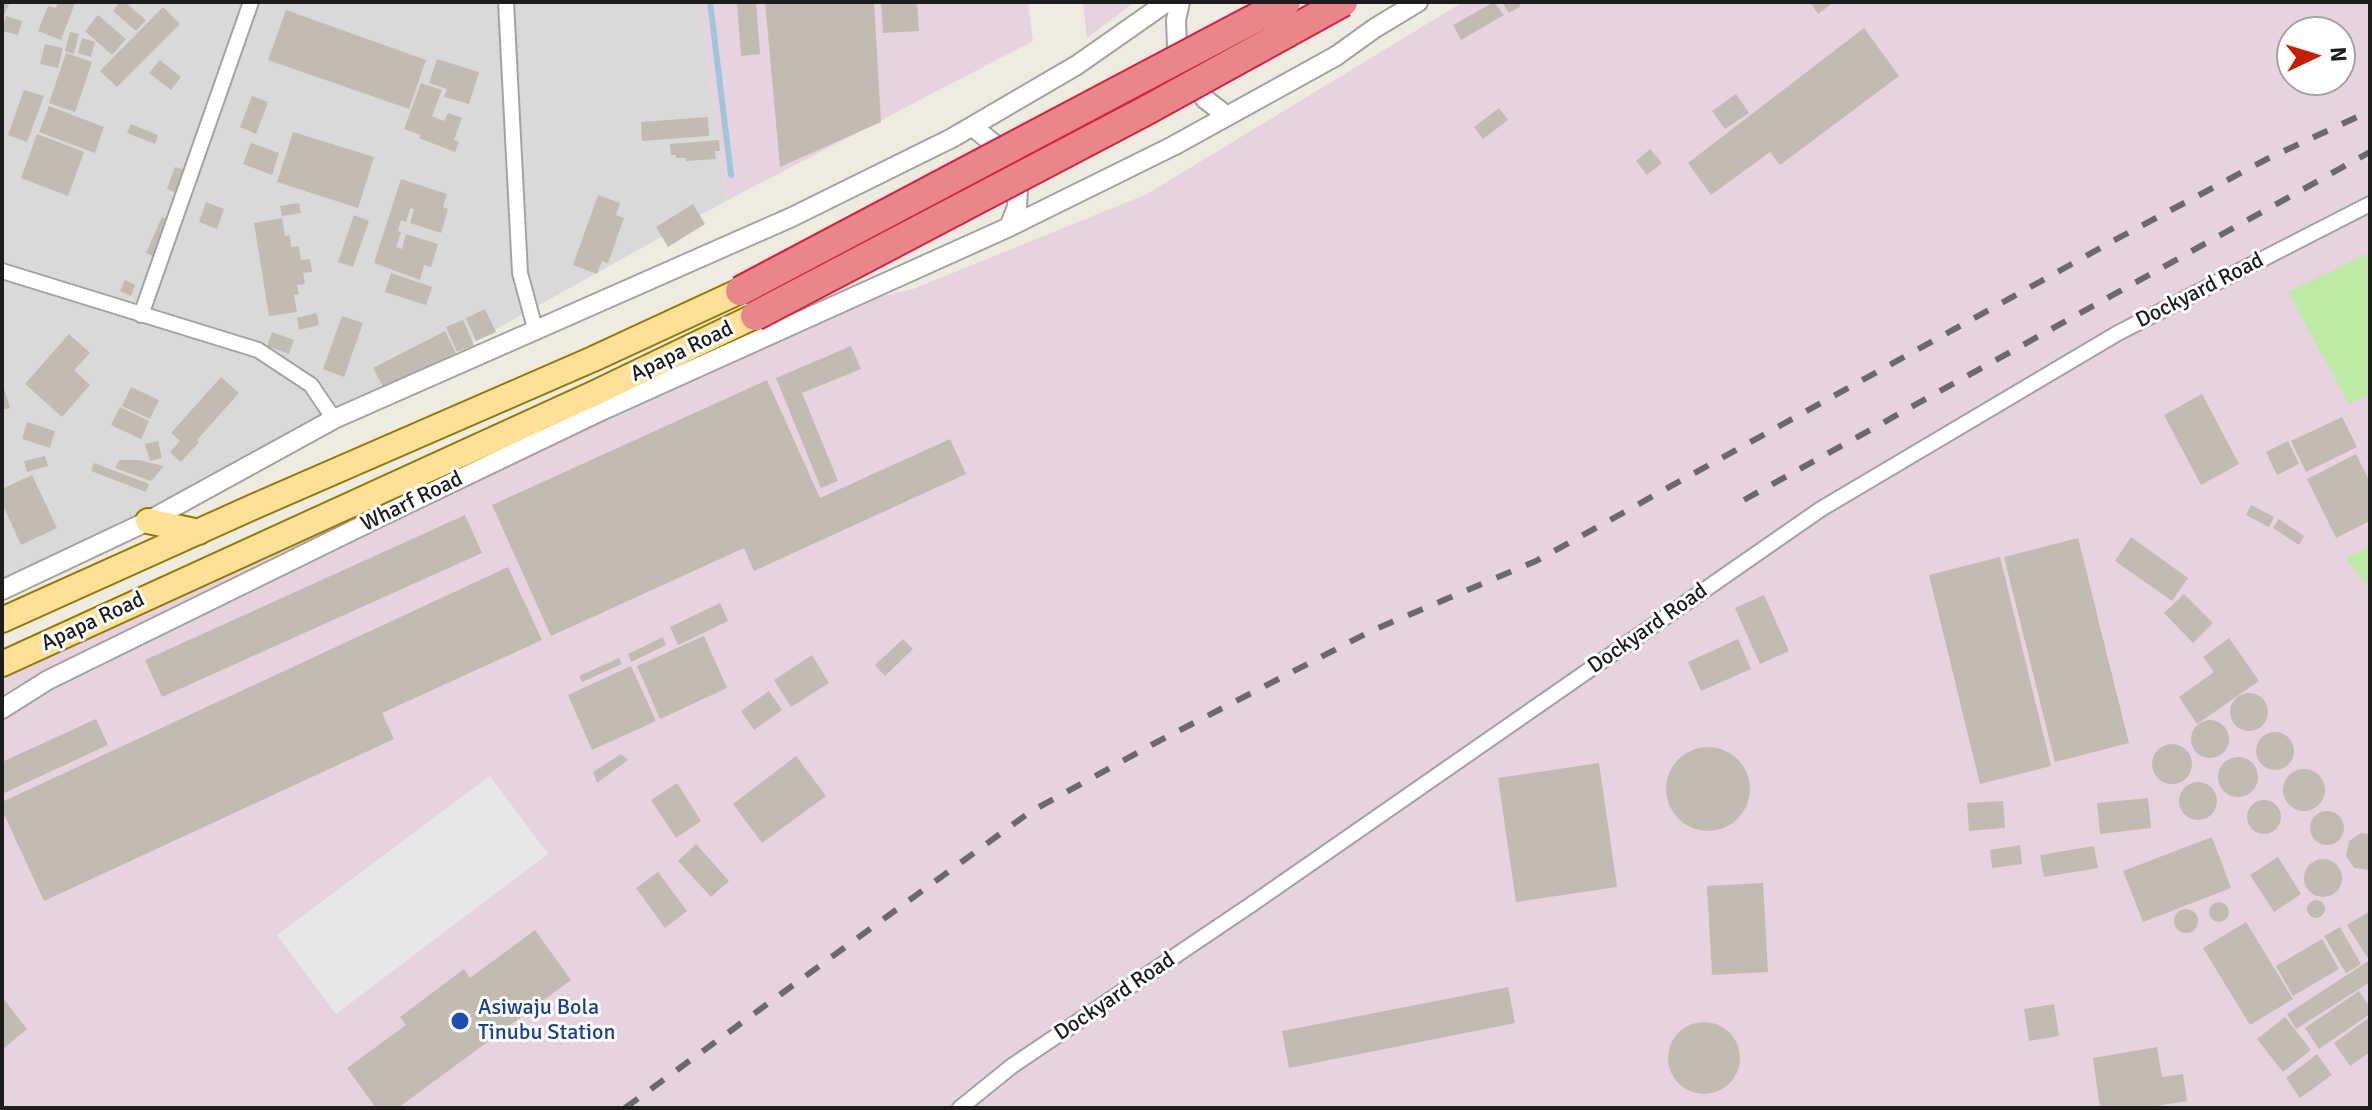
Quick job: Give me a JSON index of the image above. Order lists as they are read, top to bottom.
{
  "streets": {
    "highway": ["Apapa Road"],
    "street": ["Dockyard Road", "Wharf Road"]
  },
  "places": ["Asiwaju Bola Tinubu Station"],
  "north": "right"
}
